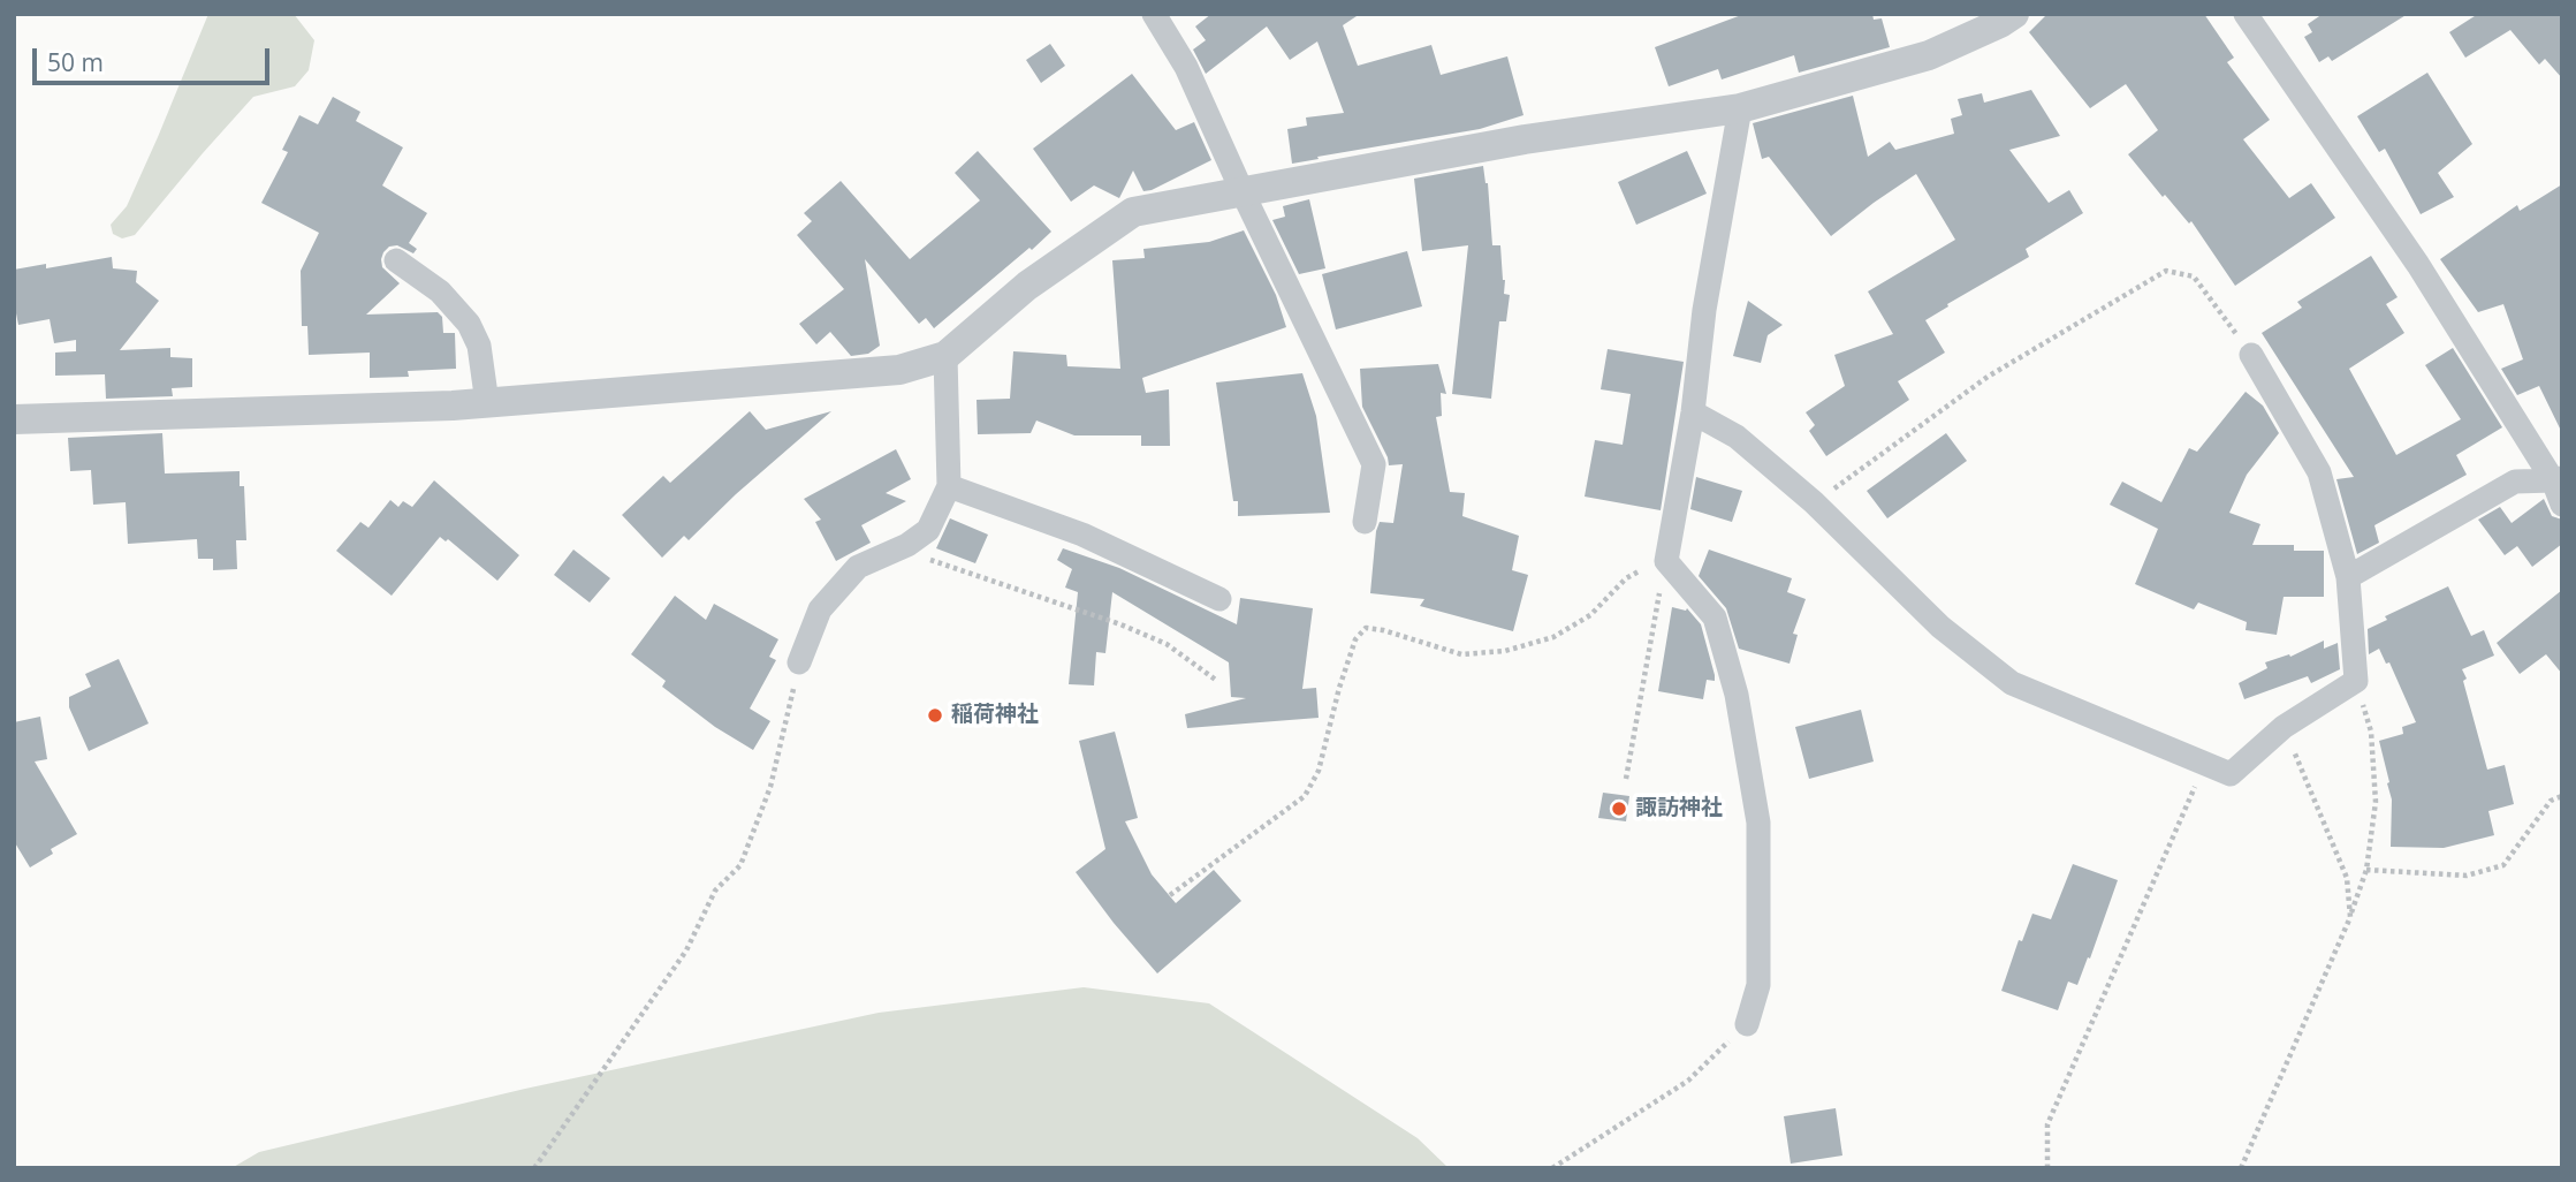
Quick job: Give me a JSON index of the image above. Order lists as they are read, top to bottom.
{
  "places": ["稲荷神社", "諏訪神社"],
  "scale_bar": "50 m"
}
